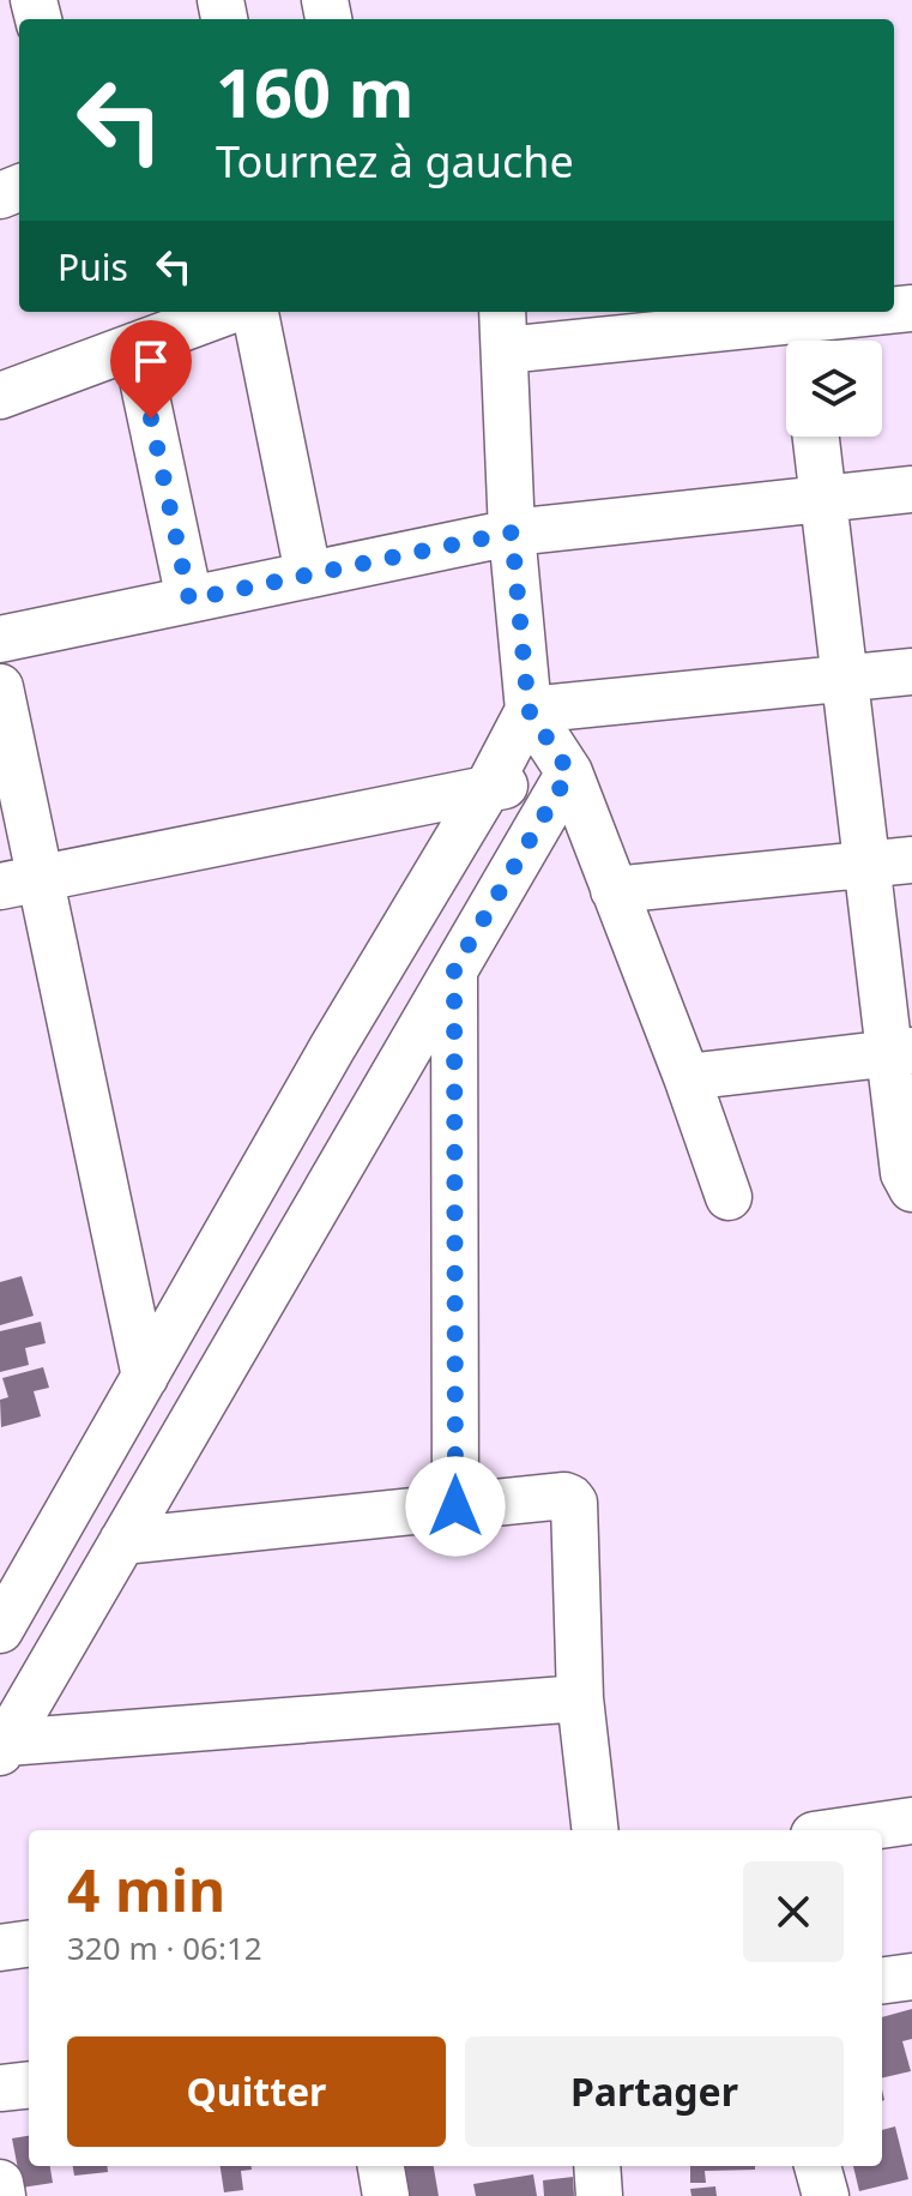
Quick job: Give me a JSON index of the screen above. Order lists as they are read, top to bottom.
{
  "page": {
    "turn": ["160 m", "Tournez à gauche"],
    "then": "Puis",
    "heading": ["4 min", "320 m · 06:12"],
    "buttons": ["Quitter", "Partager"]
  }
}
